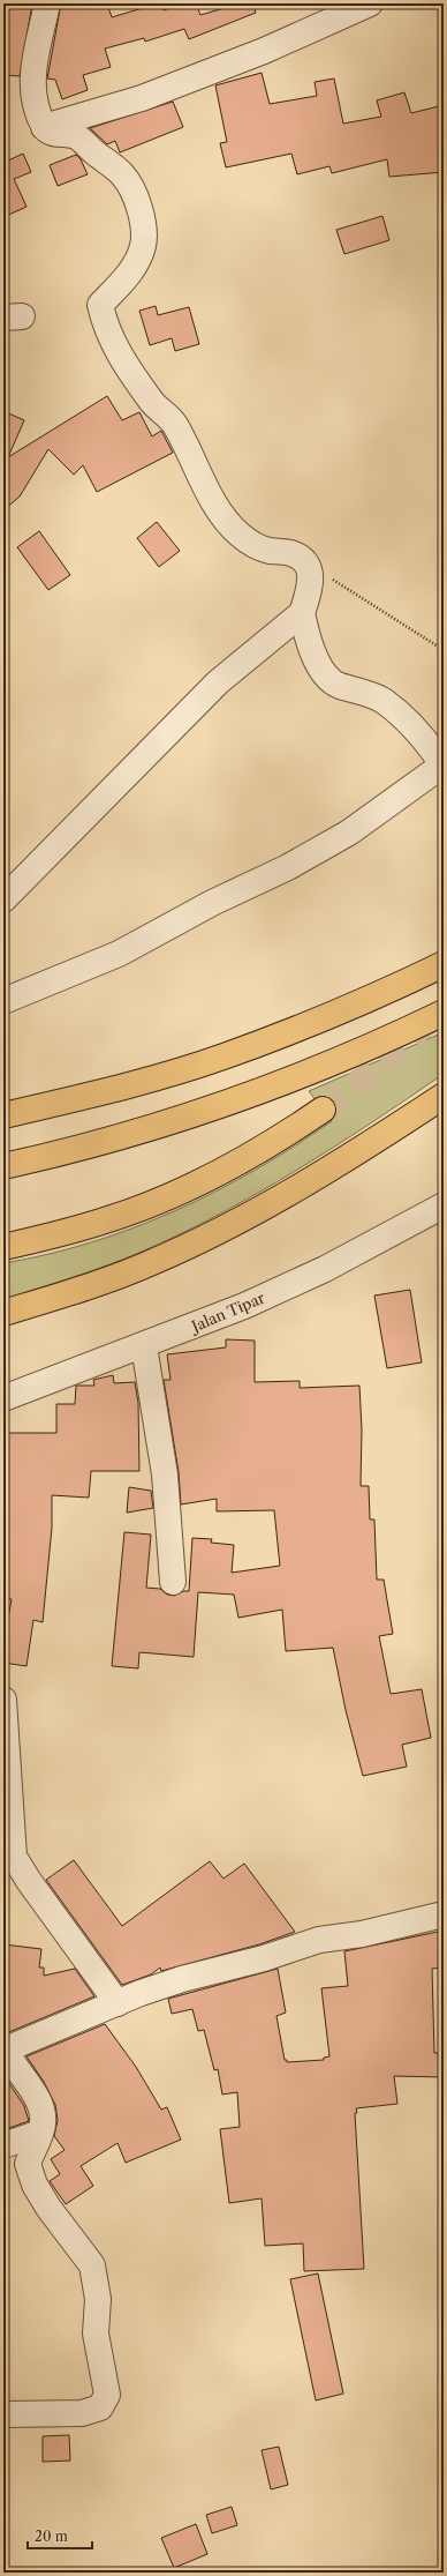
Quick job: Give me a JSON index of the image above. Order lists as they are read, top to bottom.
{
  "streets": {
    "street": ["Jalan Tipar"]
  },
  "scale_bar": "20 m"
}
